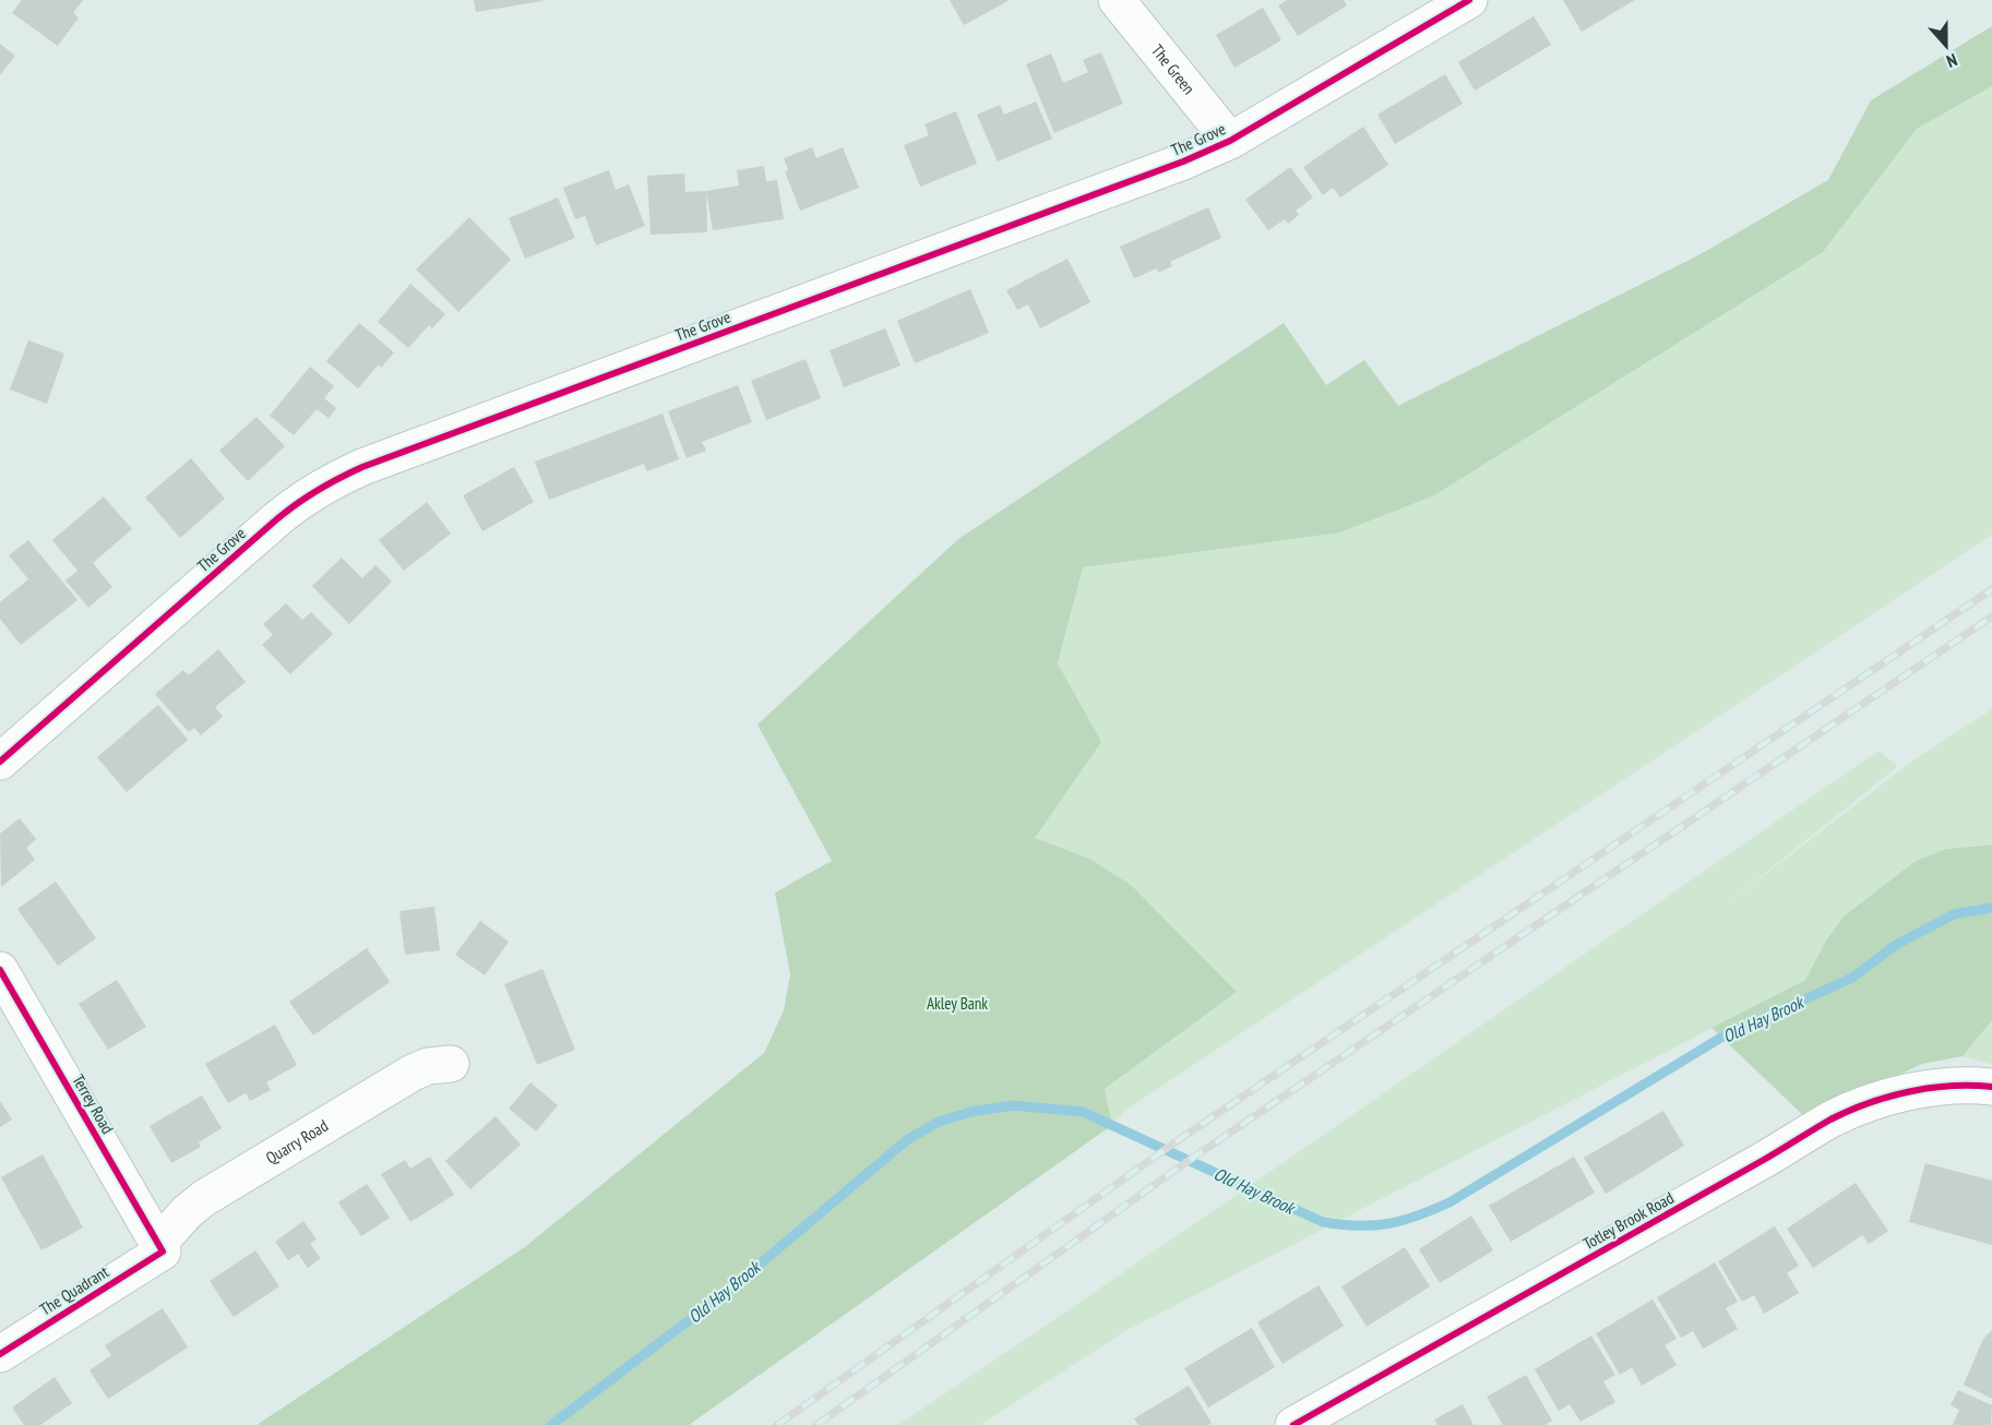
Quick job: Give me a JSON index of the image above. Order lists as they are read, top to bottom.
{
  "streets": {
    "street": [
      "The Green",
      "The Grove",
      "Terrey Road",
      "Quarry Road",
      "Totley Brook Road",
      "The Quadrant"
    ]
  },
  "crossings": [
    ["The Green", "The Grove"],
    ["Terrey Road", "Quarry Road"],
    ["Terrey Road", "The Quadrant"],
    ["Quarry Road", "The Quadrant"]
  ],
  "water": ["Old Hay Brook"],
  "parks": ["Akley Bank"],
  "north": "bottom"
}
